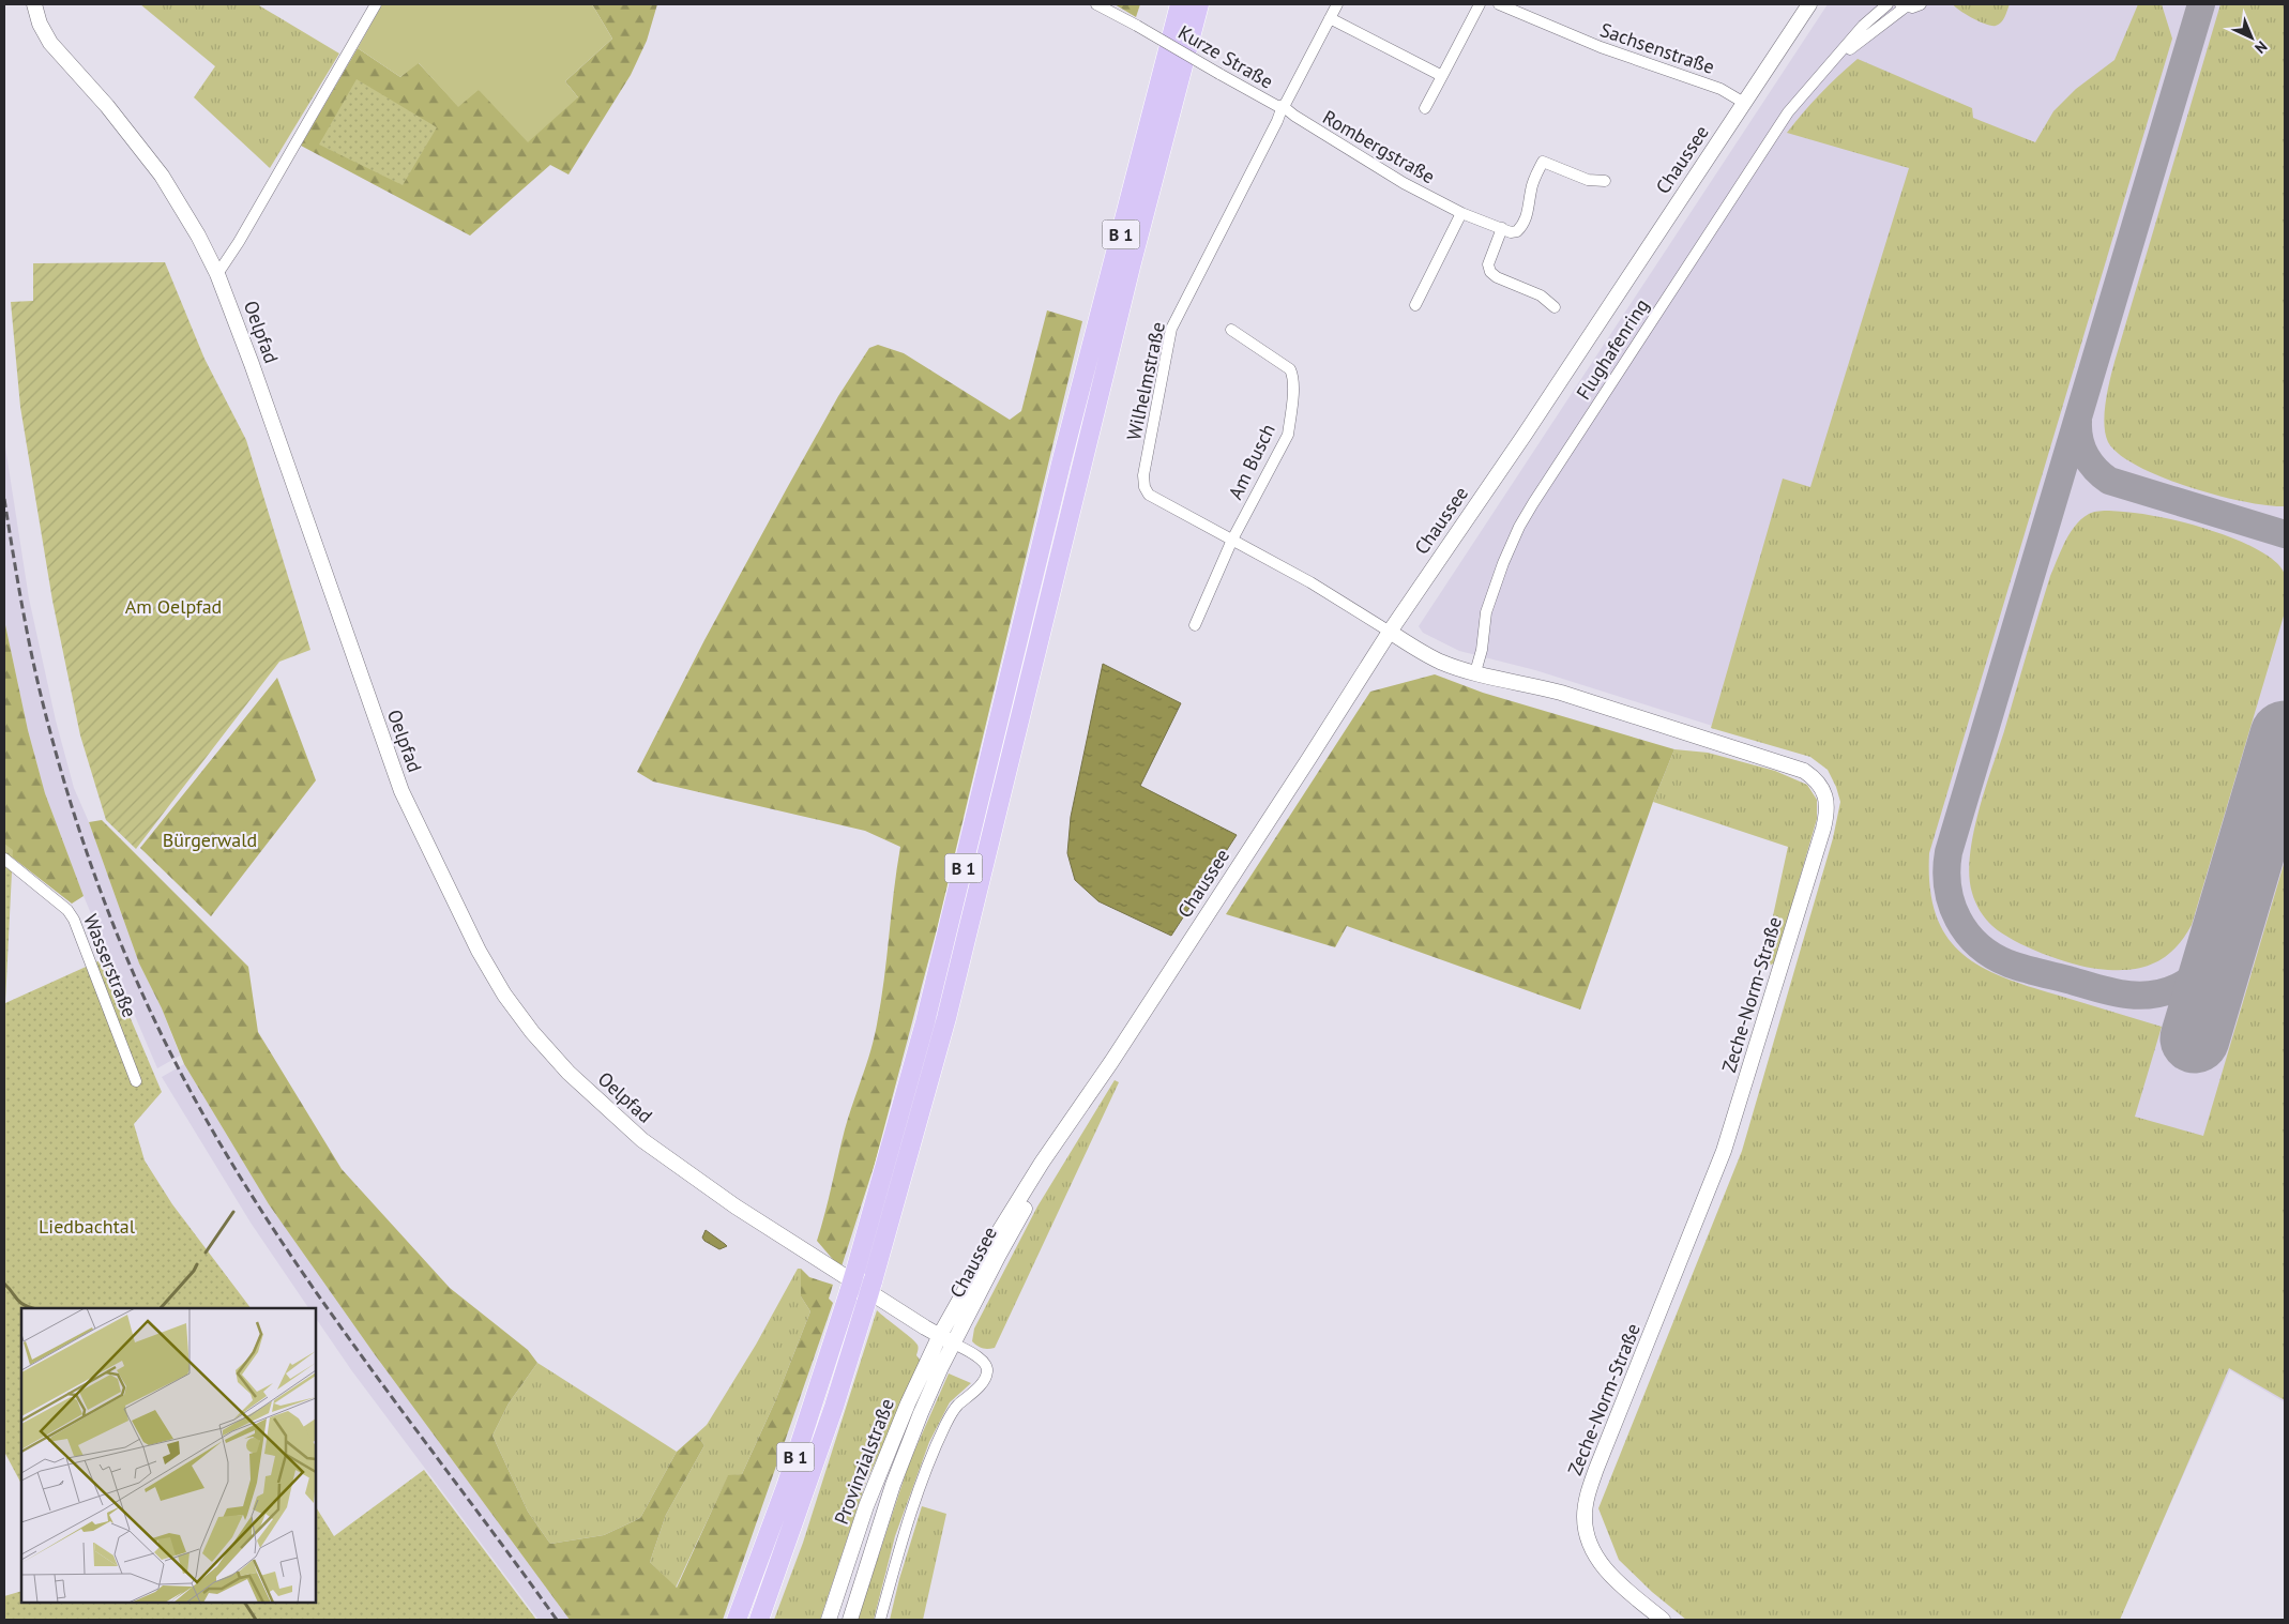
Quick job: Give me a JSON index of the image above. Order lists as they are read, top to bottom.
{
  "streets": {
    "highway": ["B 1"],
    "main road": [
      "Chaussee",
      "Oelpfad",
      "Zeche-Norm-Straße",
      "Provinzialstraße"
    ],
    "street": [
      "Sachsenstraße",
      "Kurze Straße",
      "Rombergstraße",
      "Flughafenring",
      "Wilhelmstraße",
      "Am Busch",
      "Wasserstraße"
    ]
  },
  "crossings": [
    ["Sachsenstraße", "Chaussee"],
    ["Kurze Straße", "Rombergstraße"],
    ["Kurze Straße", "Wilhelmstraße"],
    ["Rombergstraße", "Wilhelmstraße"],
    ["Chaussee", "Oelpfad"],
    ["Chaussee", "Wilhelmstraße"],
    ["Chaussee", "Zeche-Norm-Straße"],
    ["Chaussee", "Provinzialstraße"],
    ["Oelpfad", "Provinzialstraße"],
    ["Flughafenring", "Zeche-Norm-Straße"],
    ["Wilhelmstraße", "Am Busch"],
    ["Wilhelmstraße", "Zeche-Norm-Straße"]
  ],
  "parks": ["Am Oelpfad", "Bürgerwald", "Liedbachtal"],
  "north": "bottom right"
}
